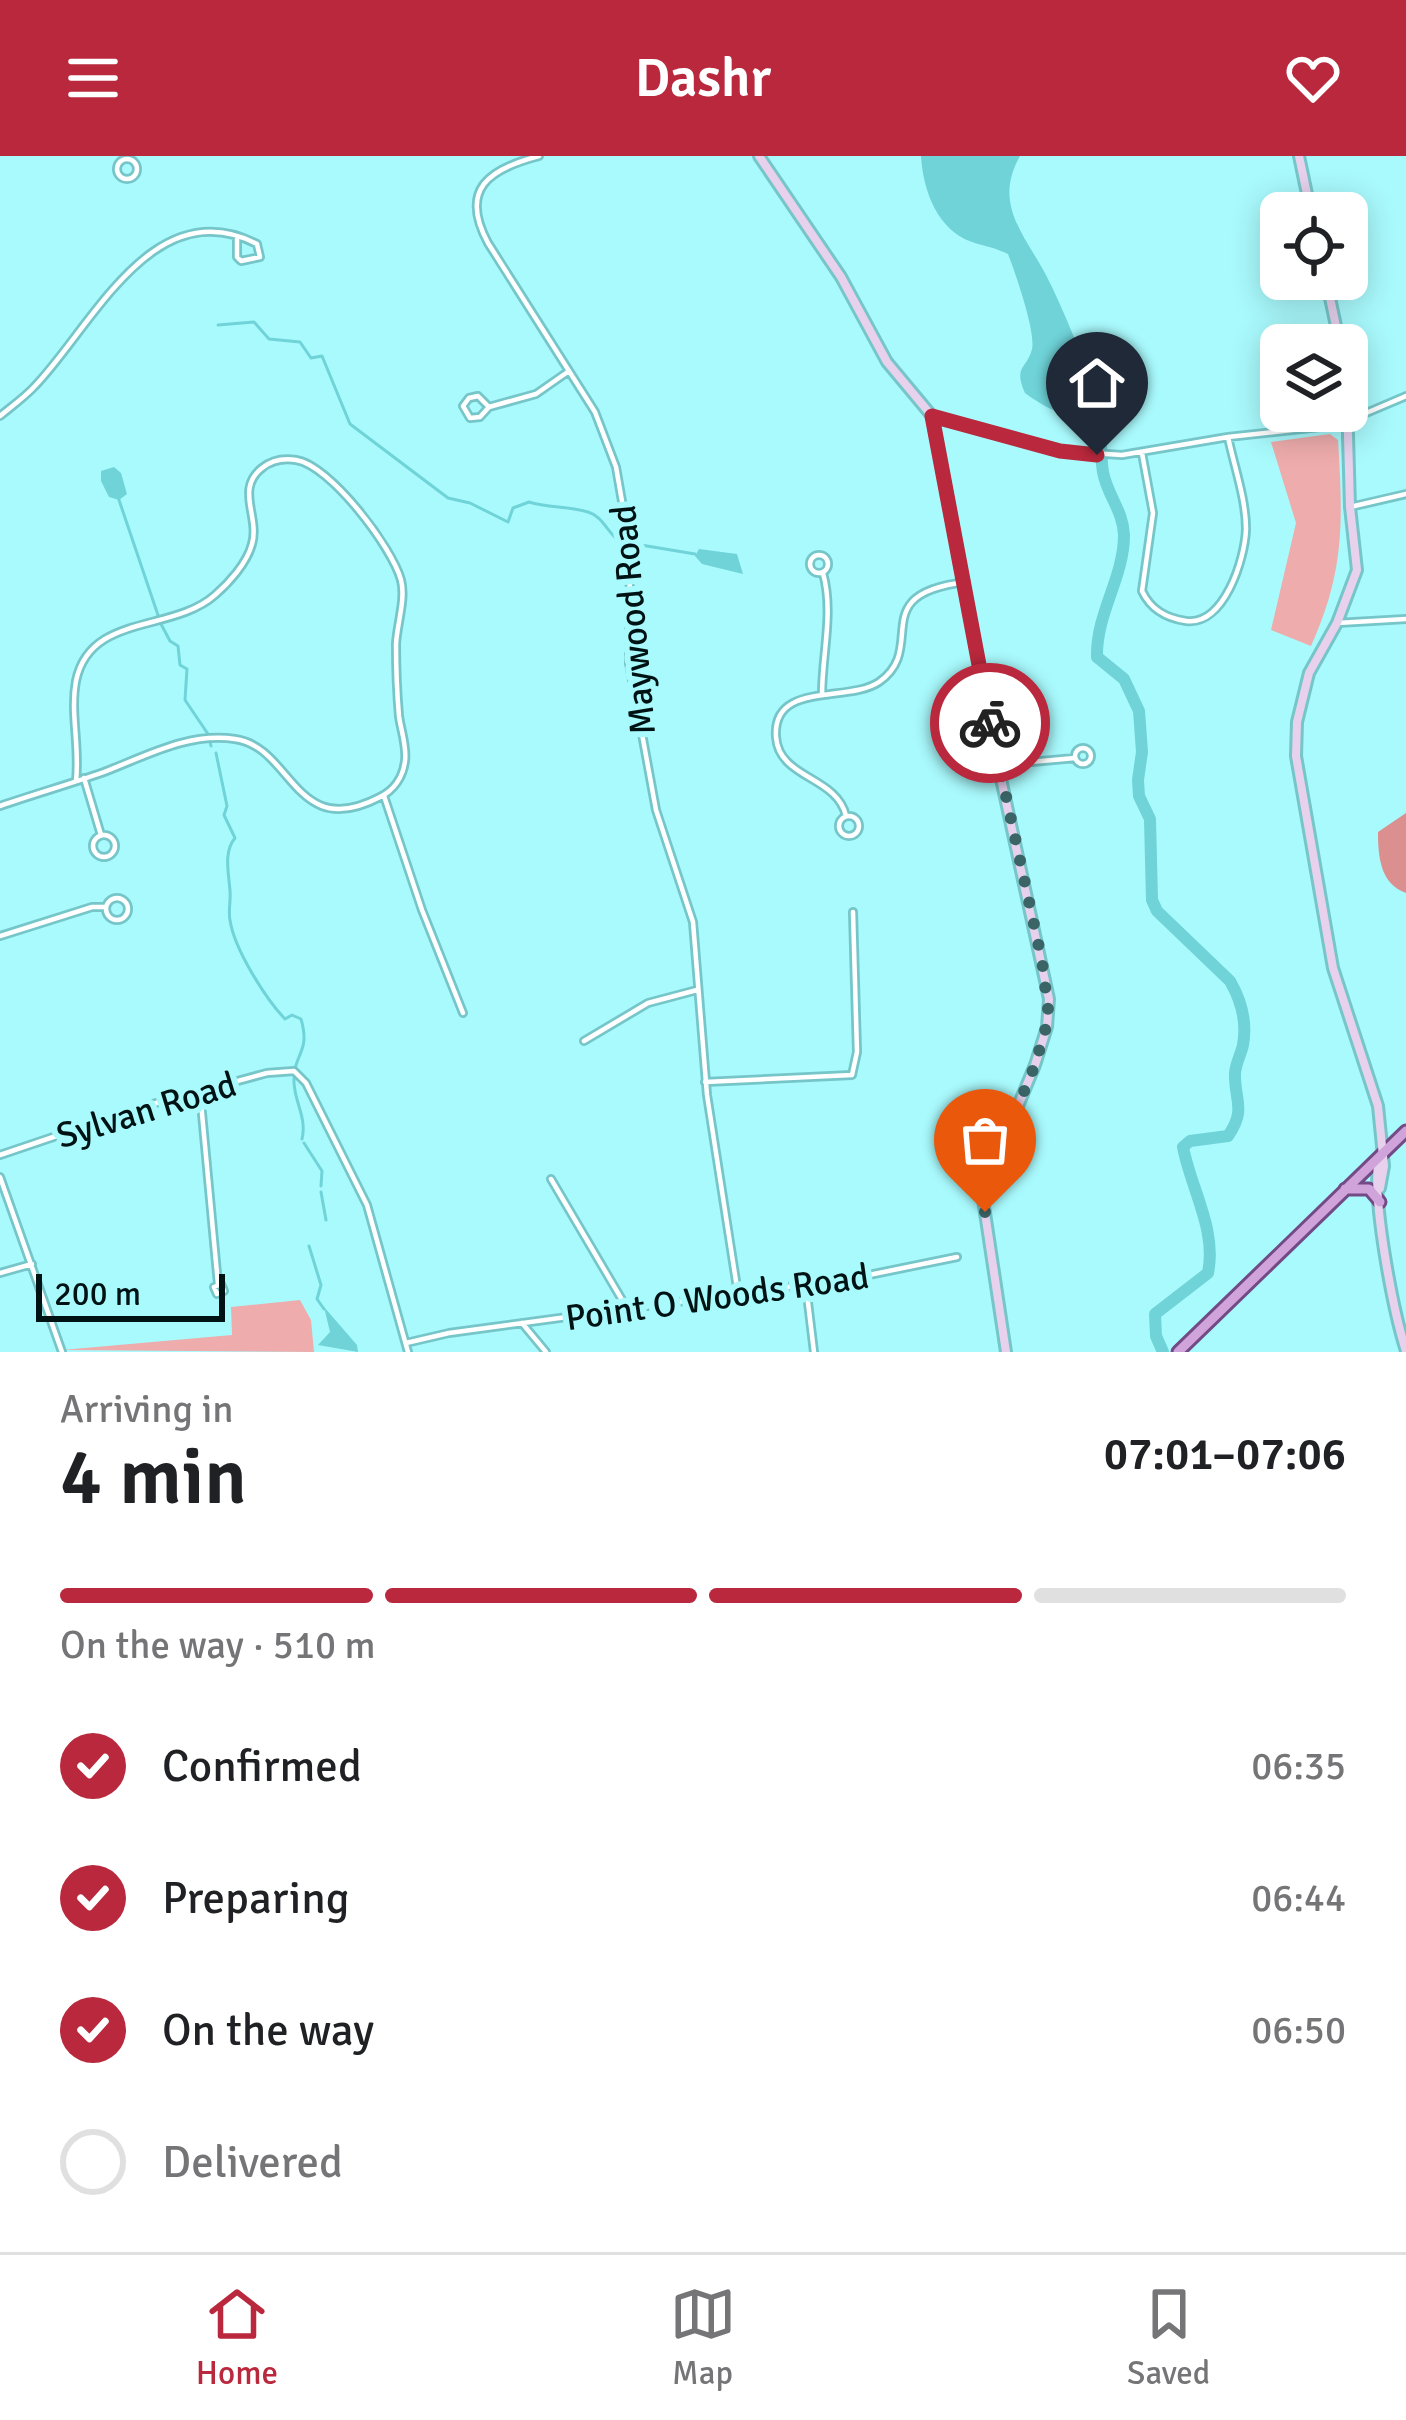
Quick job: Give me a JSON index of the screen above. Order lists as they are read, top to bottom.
{
  "streets": {
    "street": ["Maywood Road", "Sylvan Road", "Point O Woods Road"]
  },
  "crossings": [
    ["Maywood Road", "Point O Woods Road"],
    ["Sylvan Road", "Point O Woods Road"]
  ],
  "scale_bar": "200 m",
  "page": {
    "header": "Dashr",
    "scale": "200 m",
    "heading": ["4 min", "Arriving in", "07:01–07:06"],
    "bar": "On the way · 510 m",
    "list": [
      ["Confirmed", "06:35"],
      ["Preparing", "06:44"],
      ["On the way", "06:50"],
      "Delivered"
    ],
    "tabs": ["Home", "Map", "Saved"]
  }
}
